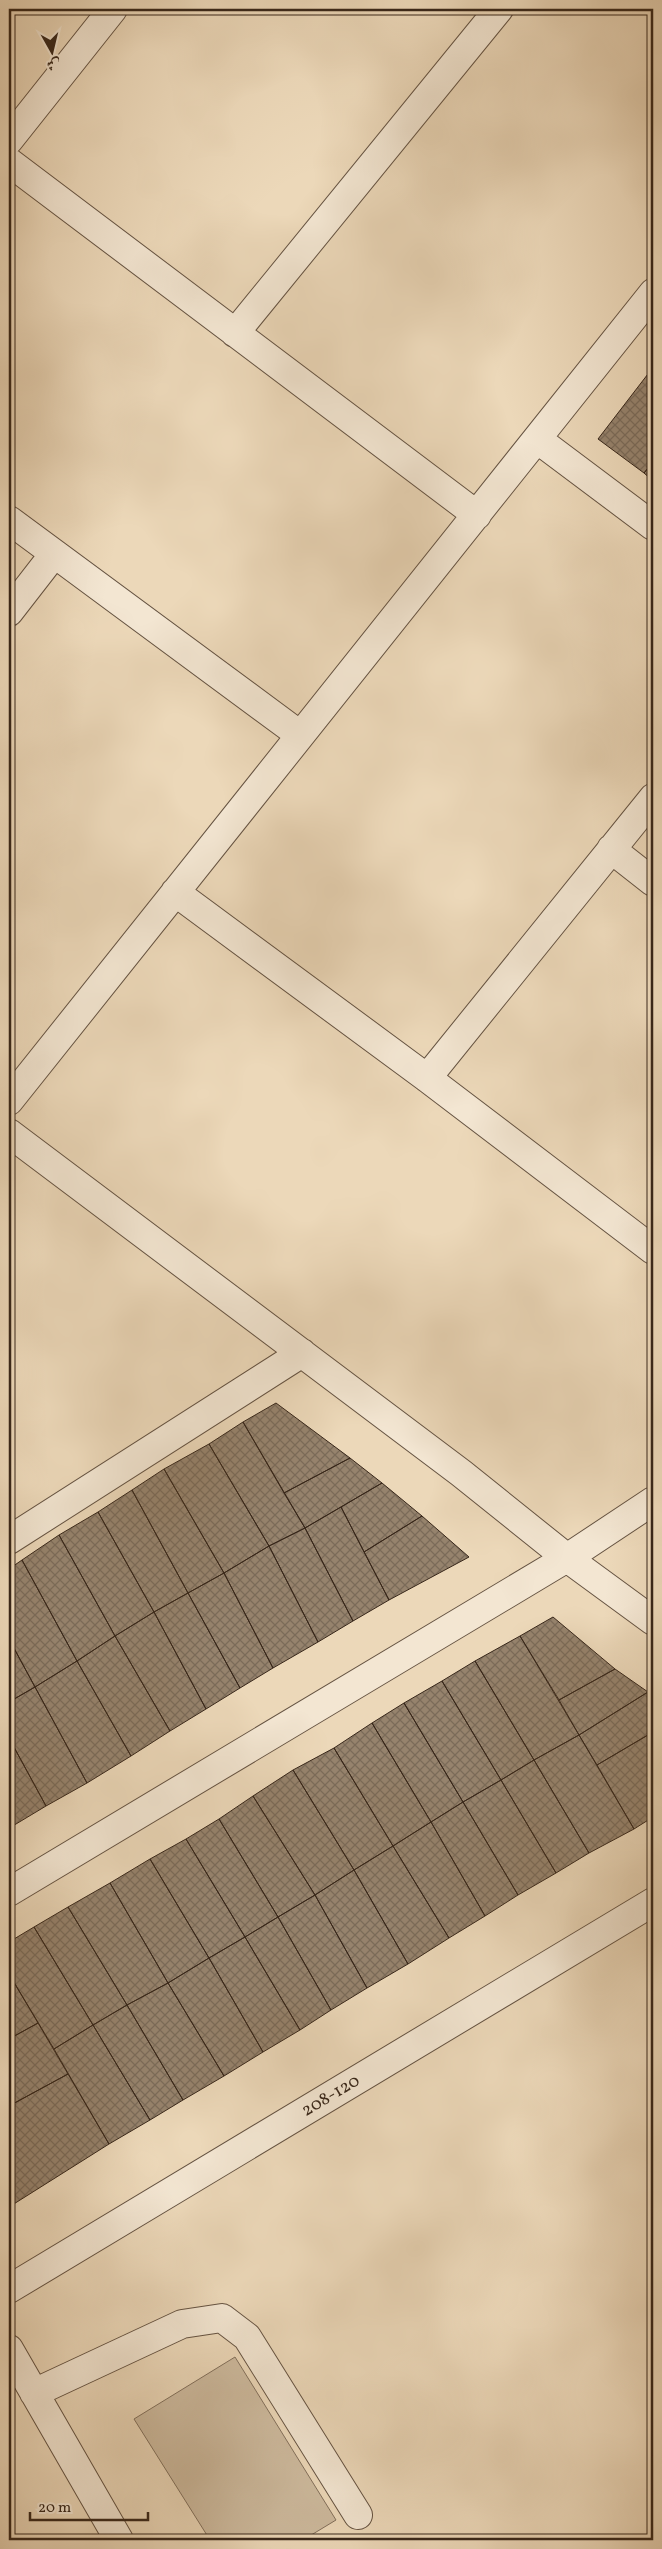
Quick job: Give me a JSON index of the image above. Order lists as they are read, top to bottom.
{
  "streets": {
    "street": ["208-120"]
  },
  "scale_bar": "20 m",
  "north": "bottom"
}
